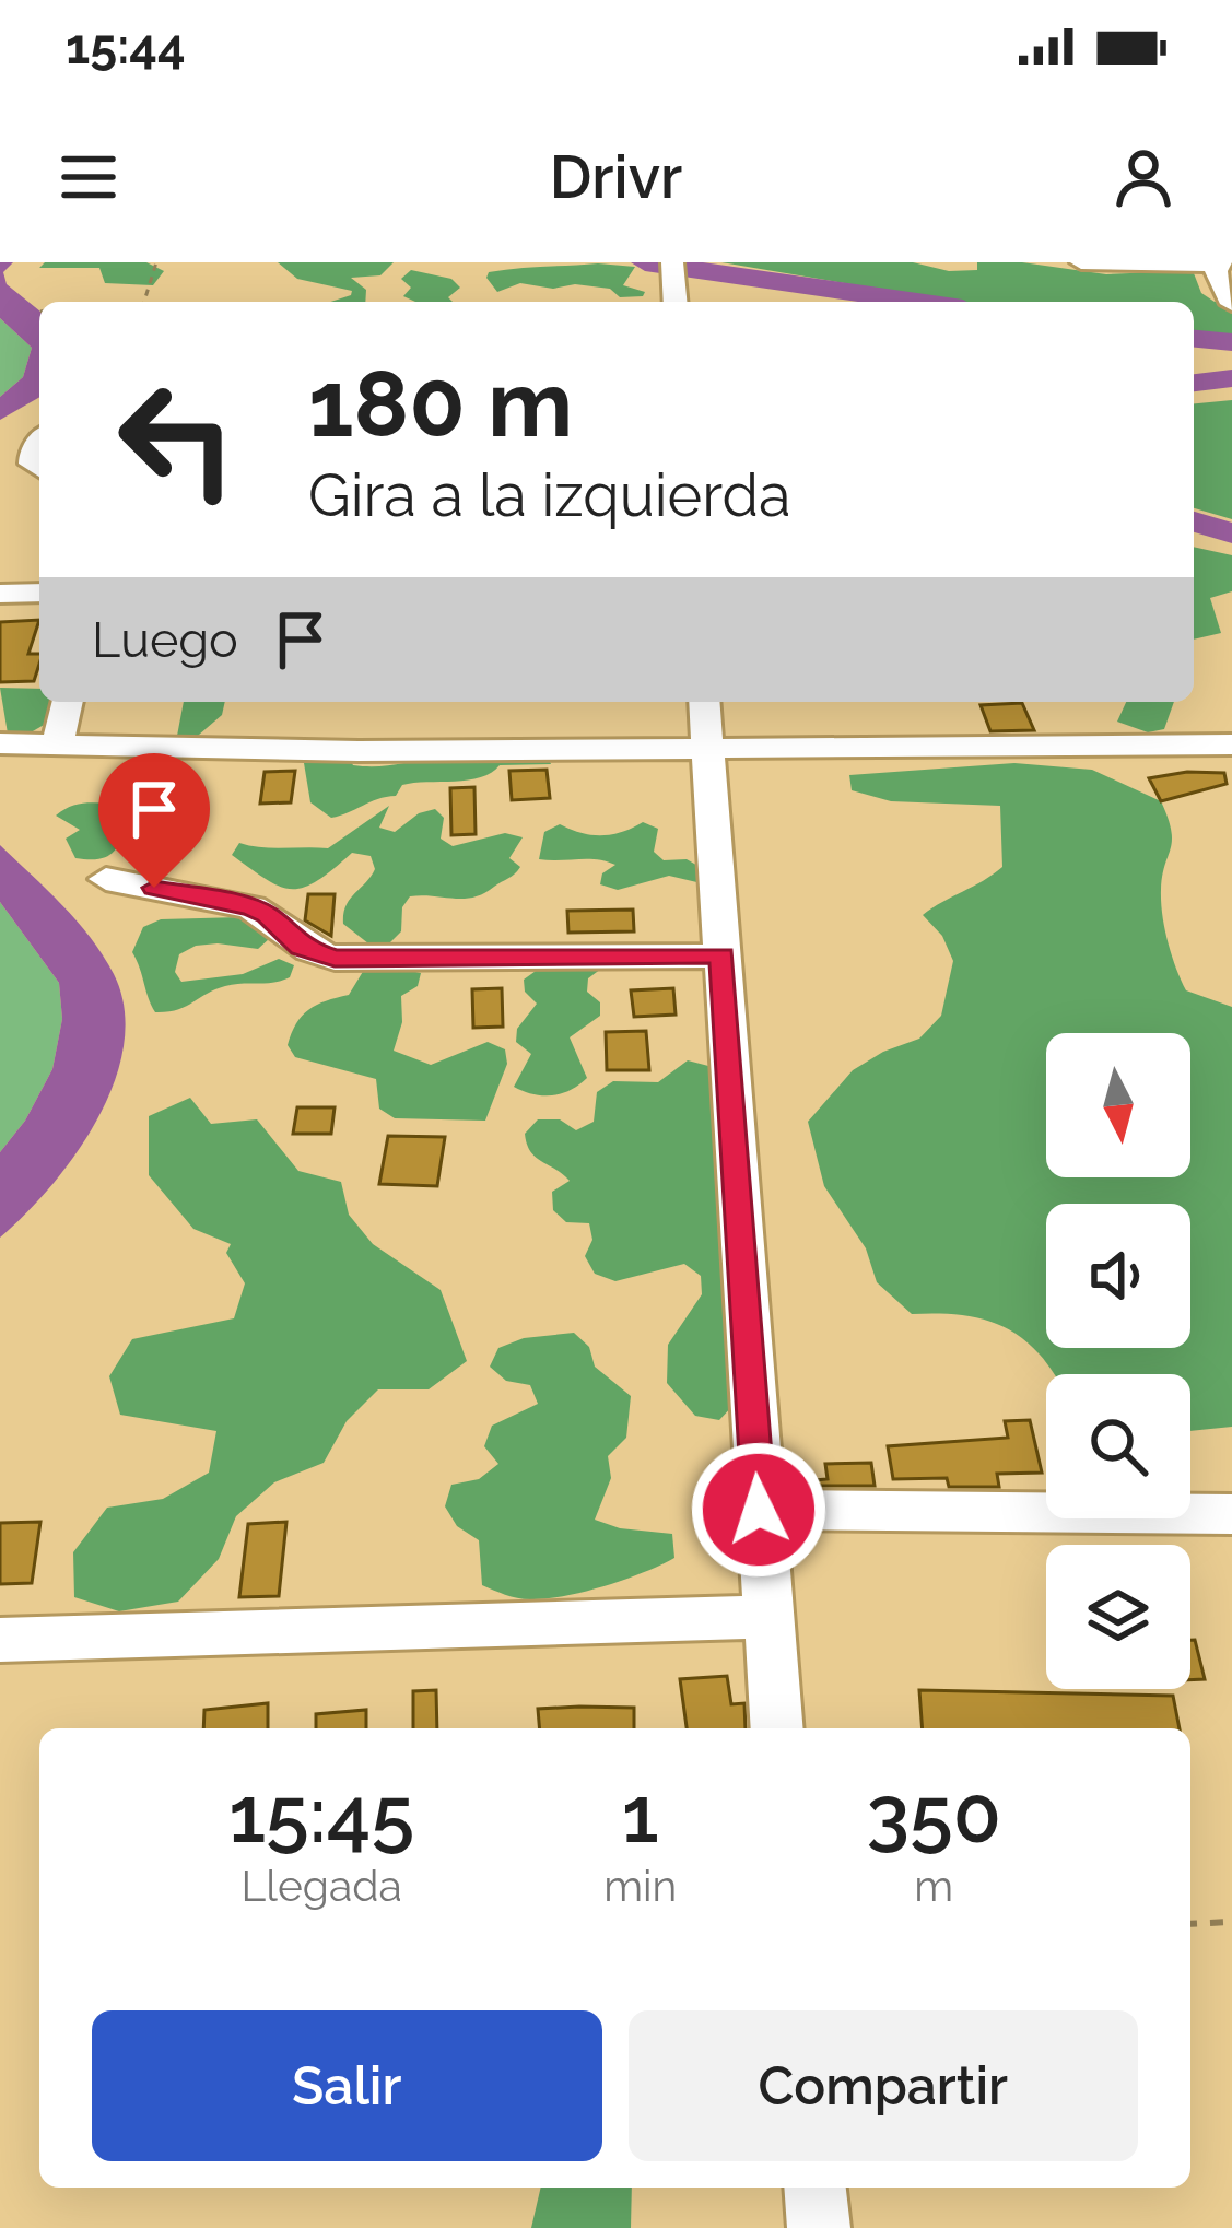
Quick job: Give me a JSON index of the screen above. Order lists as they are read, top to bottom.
{
  "north": "bottom",
  "page": {
    "status": "15:44",
    "header": "Drivr",
    "turn": ["180 m", "Gira a la izquierda"],
    "then": "Luego",
    "eta": [
      "15:45",
      "Llegada",
      "1",
      "min",
      "350",
      "m"
    ],
    "buttons": ["Salir", "Compartir"]
  }
}
